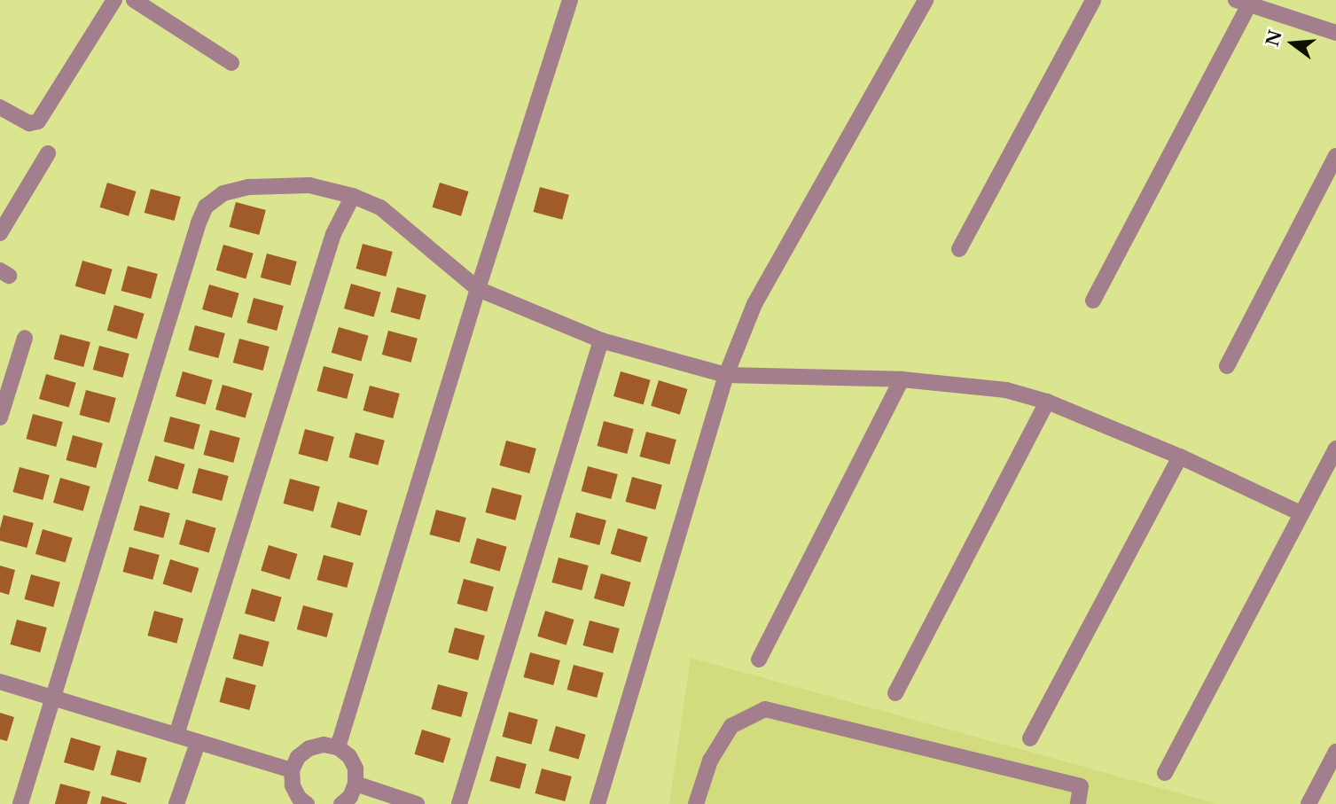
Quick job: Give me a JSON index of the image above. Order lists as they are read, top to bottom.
{
  "north": "left"
}
